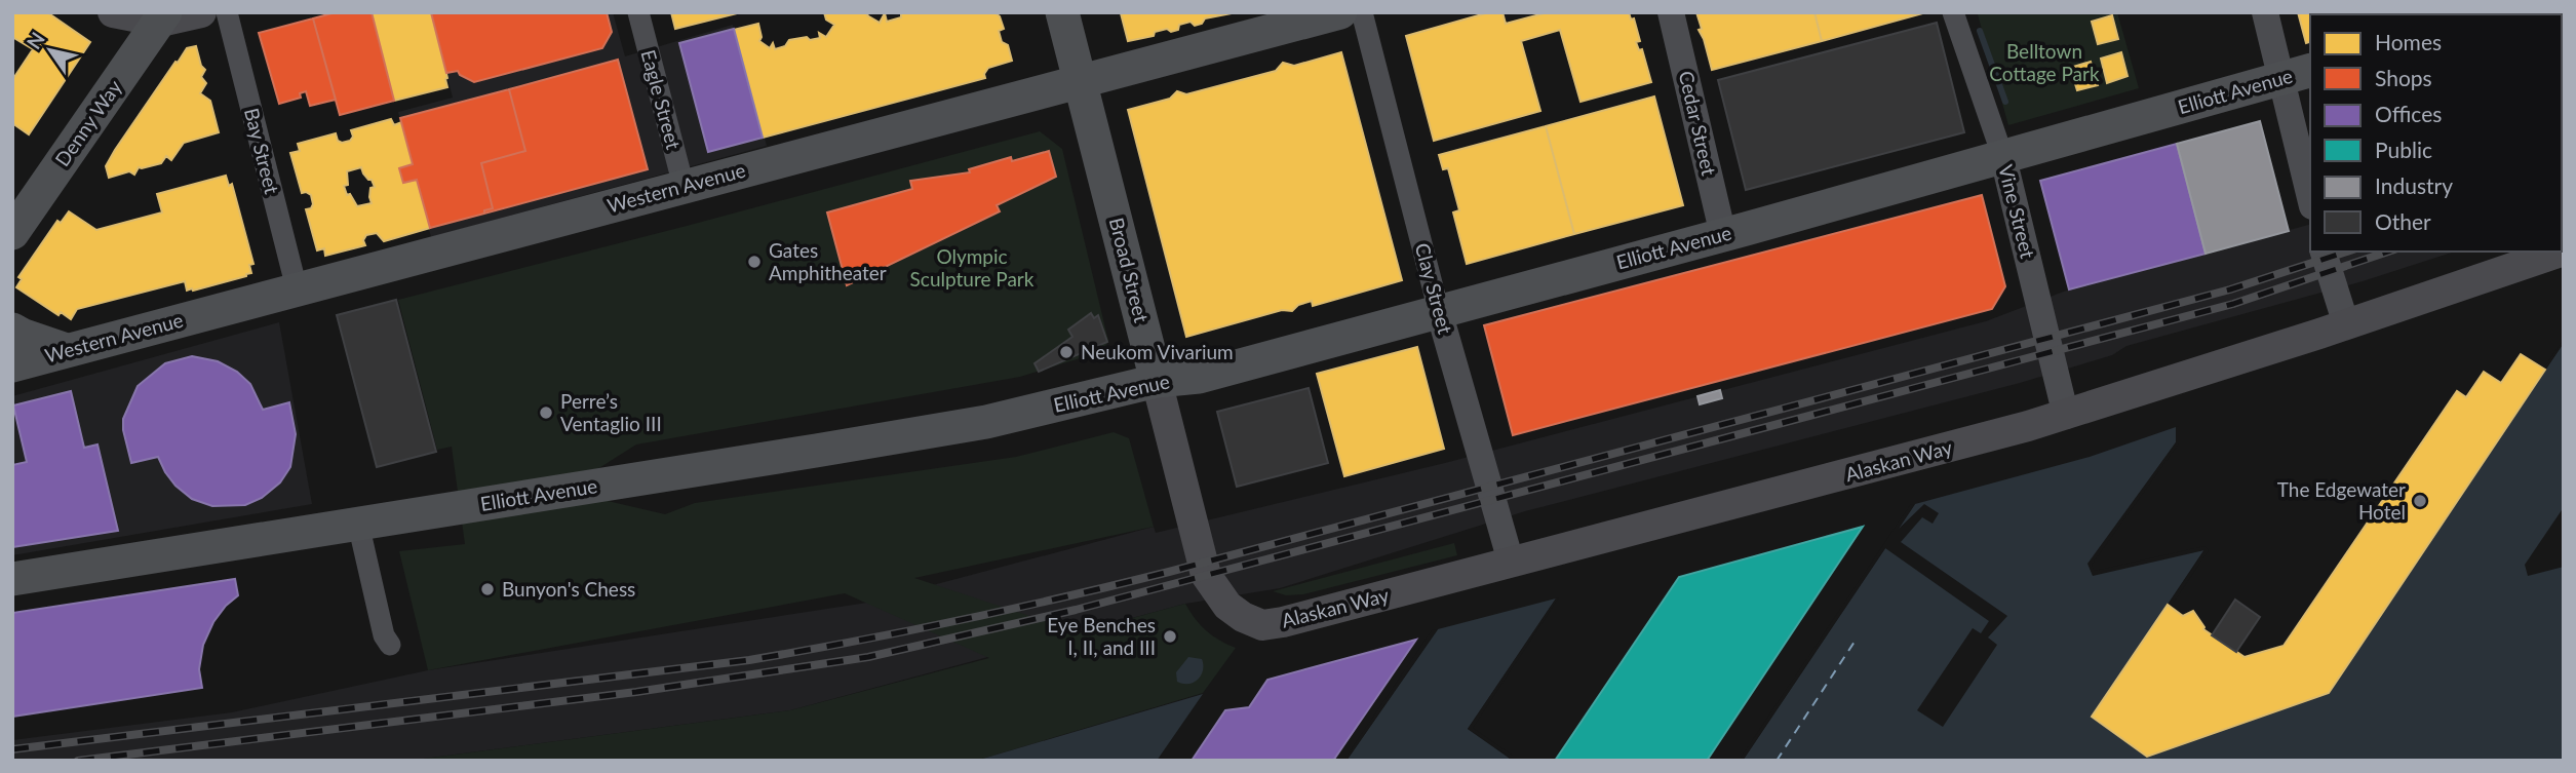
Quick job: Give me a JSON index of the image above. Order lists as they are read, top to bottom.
{
  "streets": {
    "main road": [
      "Elliott Avenue",
      "Denny Way",
      "Western Avenue",
      "Broad Street",
      "Alaskan Way"
    ],
    "street": [
      "Eagle Street",
      "Cedar Street",
      "Bay Street",
      "Vine Street",
      "Clay Street"
    ]
  },
  "crossings": [
    ["Elliott Avenue", "Cedar Street"],
    ["Elliott Avenue", "Vine Street"],
    ["Elliott Avenue", "Broad Street"],
    ["Elliott Avenue", "Clay Street"],
    ["Eagle Street", "Western Avenue"],
    ["Bay Street", "Western Avenue"],
    ["Western Avenue", "Broad Street"],
    ["Vine Street", "Alaskan Way"],
    ["Broad Street", "Alaskan Way"],
    ["Clay Street", "Alaskan Way"]
  ],
  "parks": ["Belltown Cottage Park", "Olympic Sculpture Park"],
  "places": [
    "Gates Amphitheater",
    "Neukom Vivarium",
    "Perre’s Ventaglio III",
    "The Edgewater Hotel",
    "Bunyon's Chess",
    "Eye Benches I, II, and III"
  ],
  "legend": [
    "Homes",
    "Shops",
    "Offices",
    "Public",
    "Industry",
    "Other"
  ],
  "north": "top left"
}
